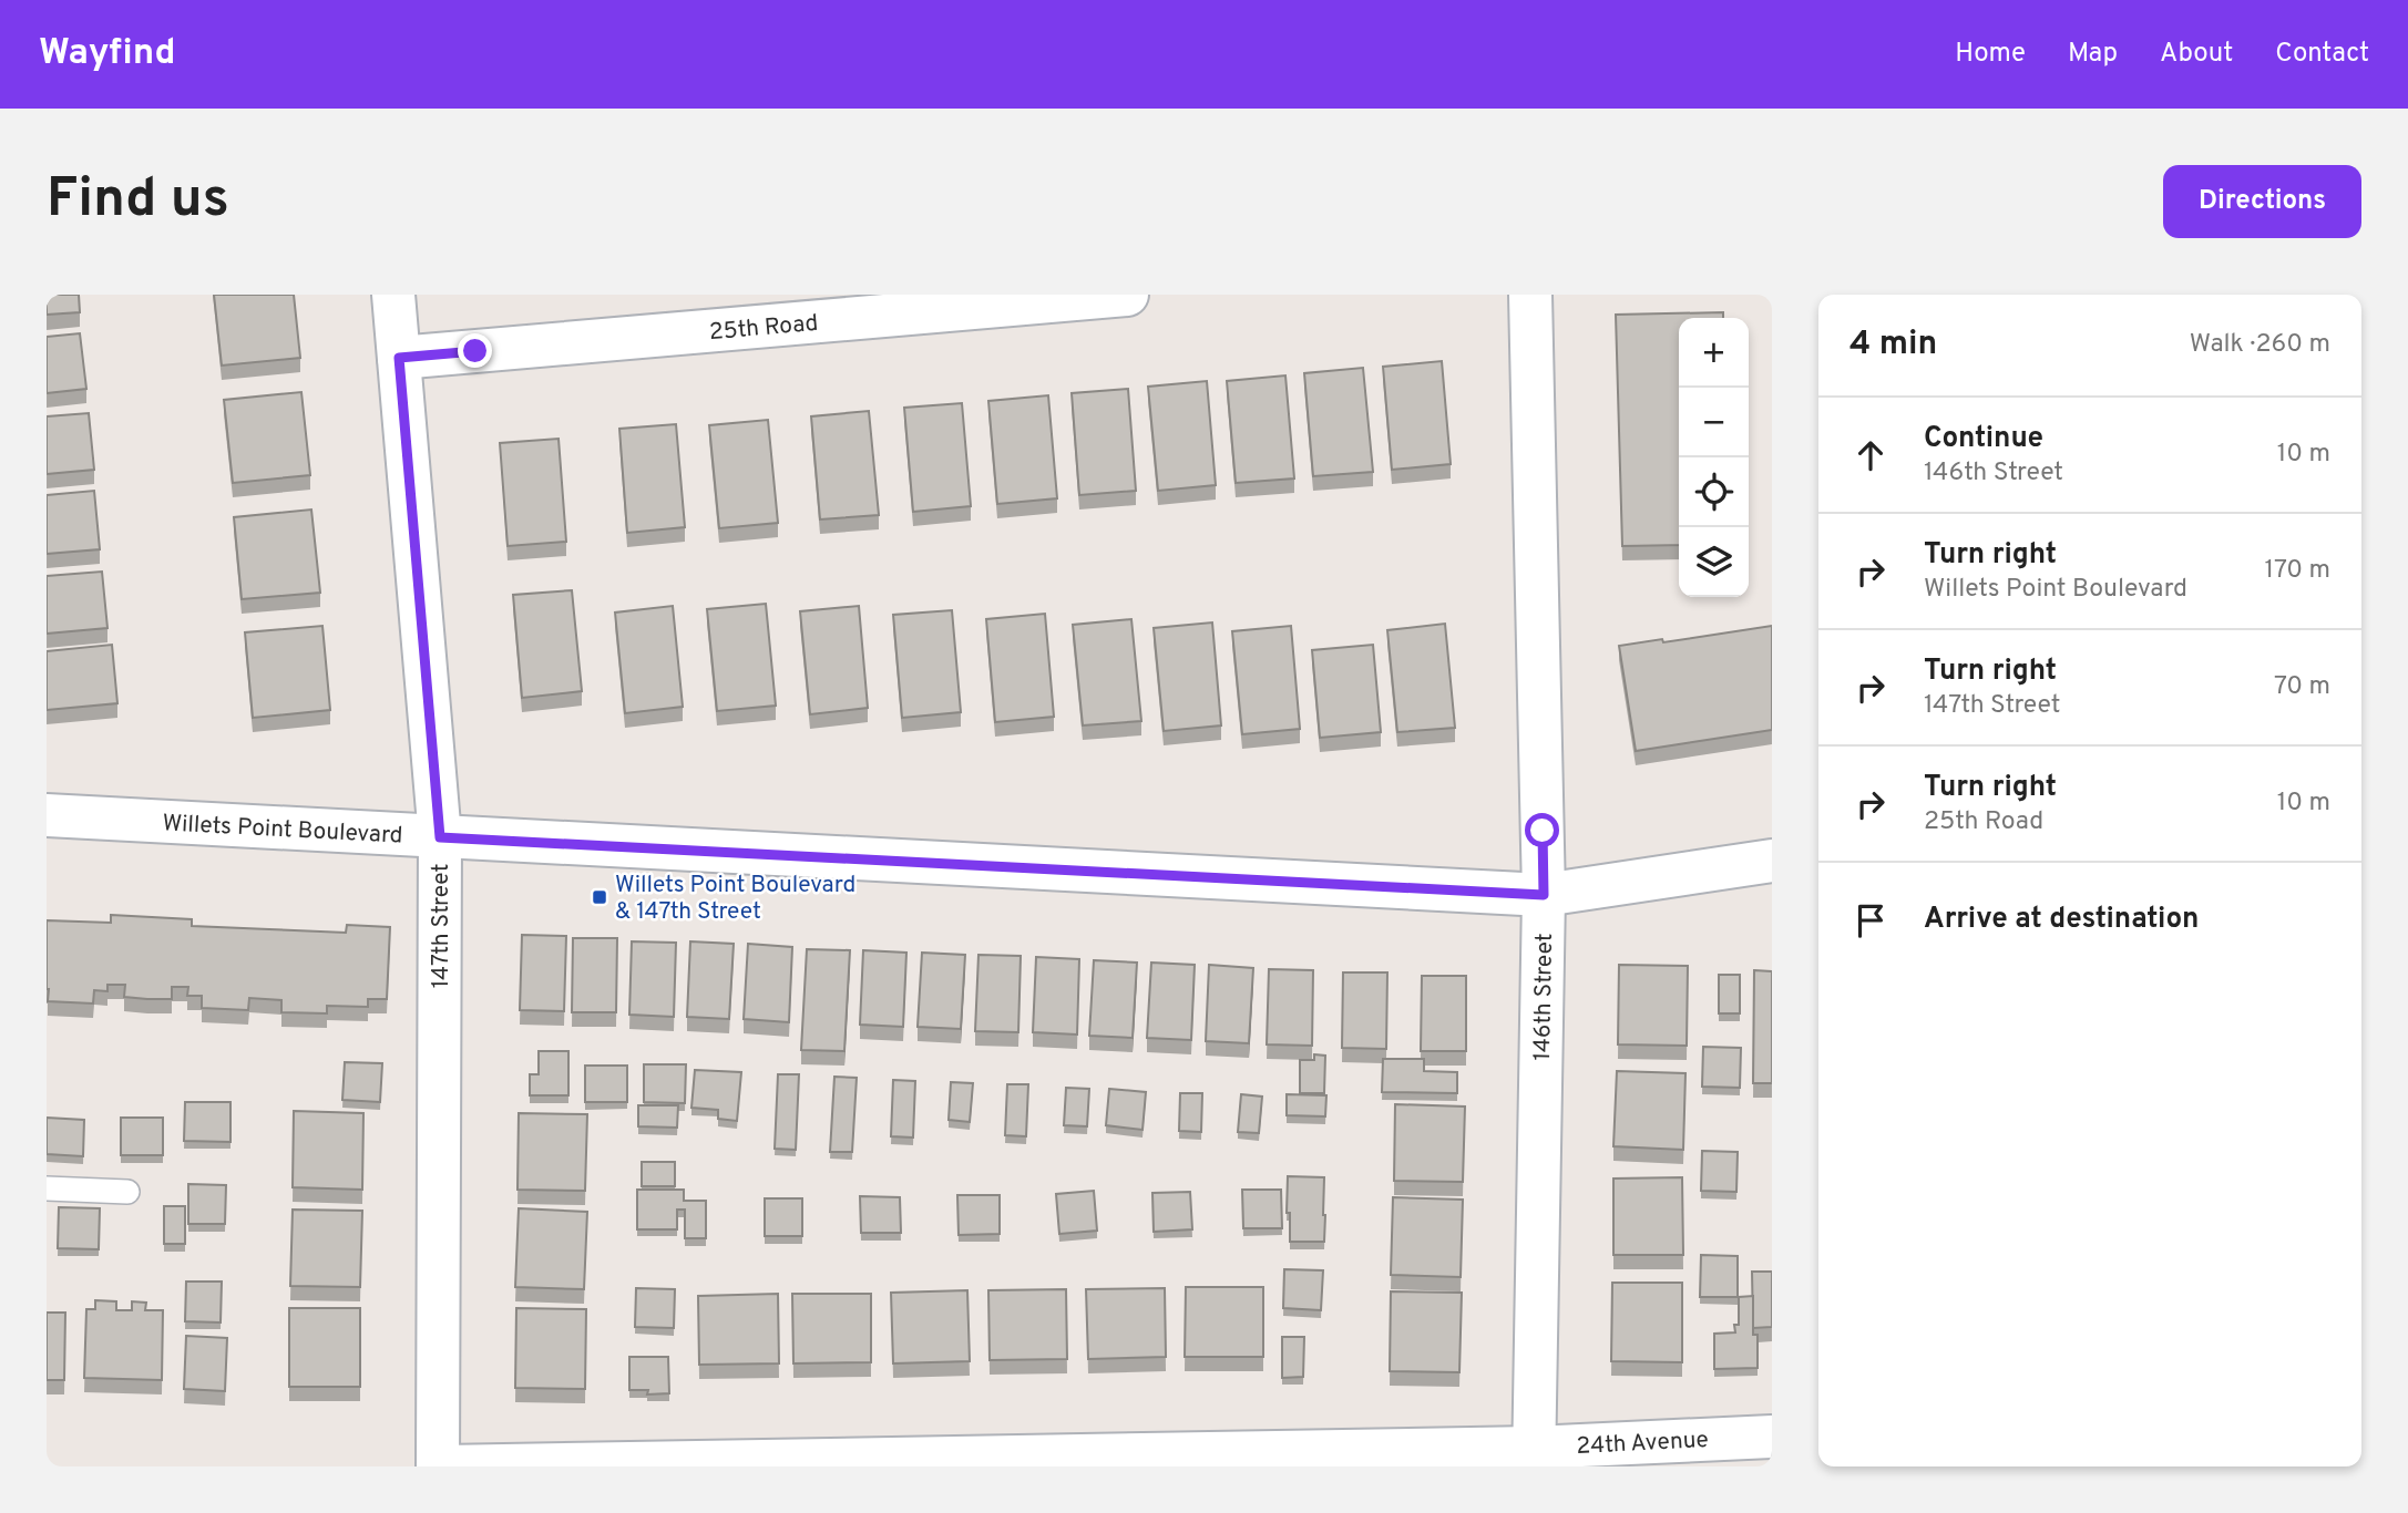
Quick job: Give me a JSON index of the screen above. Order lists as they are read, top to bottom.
{
  "streets": {
    "street": [
      "25th Road",
      "Willets Point Boulevard",
      "147th Street",
      "146th Street",
      "24th Avenue"
    ]
  },
  "crossings": [
    ["25th Road", "147th Street"],
    ["Willets Point Boulevard", "147th Street"],
    ["Willets Point Boulevard", "146th Street"],
    ["147th Street", "24th Avenue"],
    ["146th Street", "24th Avenue"]
  ],
  "places": {
    "transit": ["Willets Point Boulevard & 147th Street"]
  },
  "page": {
    "header": "Wayfind",
    "nav": [
      "Home",
      "Map",
      "About",
      "Contact"
    ],
    "buttons": "Directions",
    "title": "Find us",
    "heading": ["4 min", "Walk · 260 m"],
    "map_buttons": ["+", "−"],
    "list": [
      ["Continue", "146th Street", "10 m"],
      ["Turn right", "Willets Point Boulevard", "170 m"],
      ["Turn right", "147th Street", "70 m"],
      ["Turn right", "25th Road", "10 m"],
      "Arrive at destination"
    ]
  }
}
